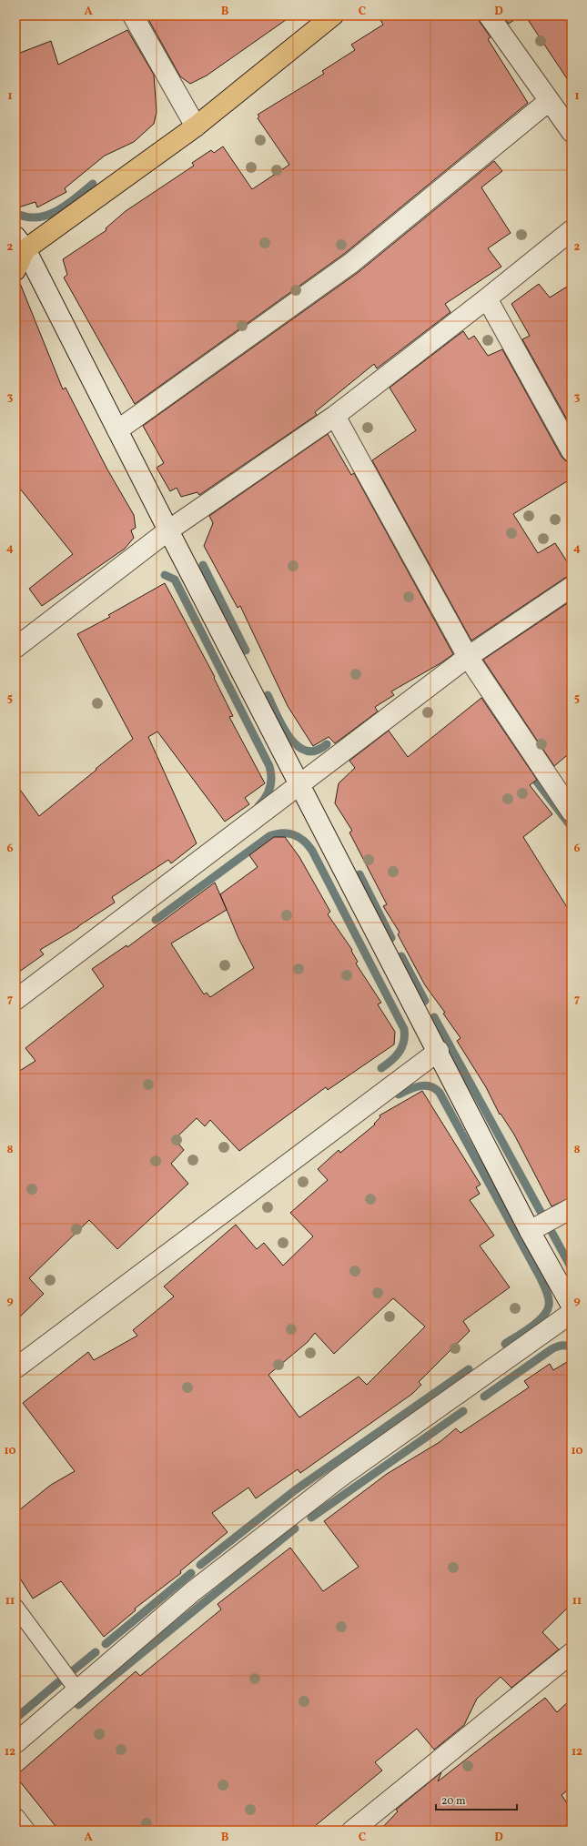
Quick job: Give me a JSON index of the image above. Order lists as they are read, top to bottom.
{
  "scale_bar": "20 m",
  "grid": {
    "columns": [
      "A",
      "B",
      "C",
      "D"
    ],
    "rows": [
      "1",
      "2",
      "3",
      "4",
      "5",
      "6",
      "7",
      "8",
      "9",
      "10",
      "11",
      "12"
    ]
  }
}
